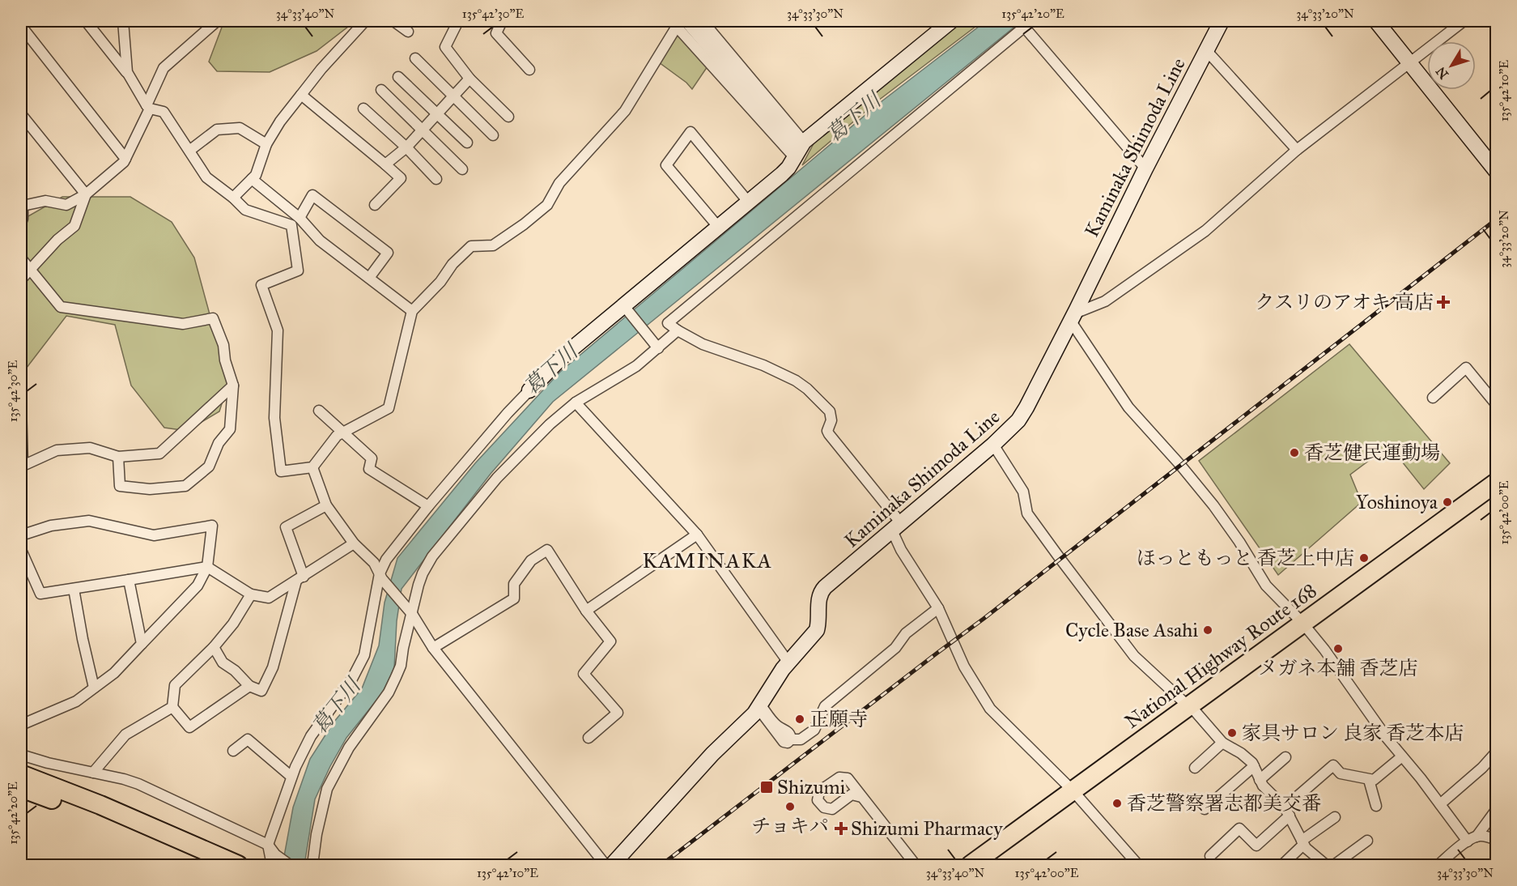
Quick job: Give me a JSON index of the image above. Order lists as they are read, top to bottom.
{
  "streets": {
    "highway": ["National Highway Route 168"],
    "main road": ["Kaminaka Shimoda Line"]
  },
  "districts": ["KAMINAKA"],
  "water": ["葛下川"],
  "places": {
    "health": ["クスリのアオキ 高店", "Shizumi Pharmacy"],
    "other": [
      "香芝健民運動場",
      "Yoshinoya",
      "ほっともっと 香芝上中店",
      "Cycle Base Asahi",
      "メガネ本舗 香芝店",
      "正願寺",
      "家具サロン 良家 香芝本店",
      "香芝警察署志都美交番",
      "チョキパ"
    ],
    "transit": ["Shizumi"]
  },
  "north": "bottom left",
  "coordinates": [
    "34°33'40\"N",
    "135°42'30\"E",
    "34°33'30\"N",
    "135°42'20\"E",
    "34°33'20\"N",
    "135°42'10\"E",
    "135°42'00\"E"
  ]
}
